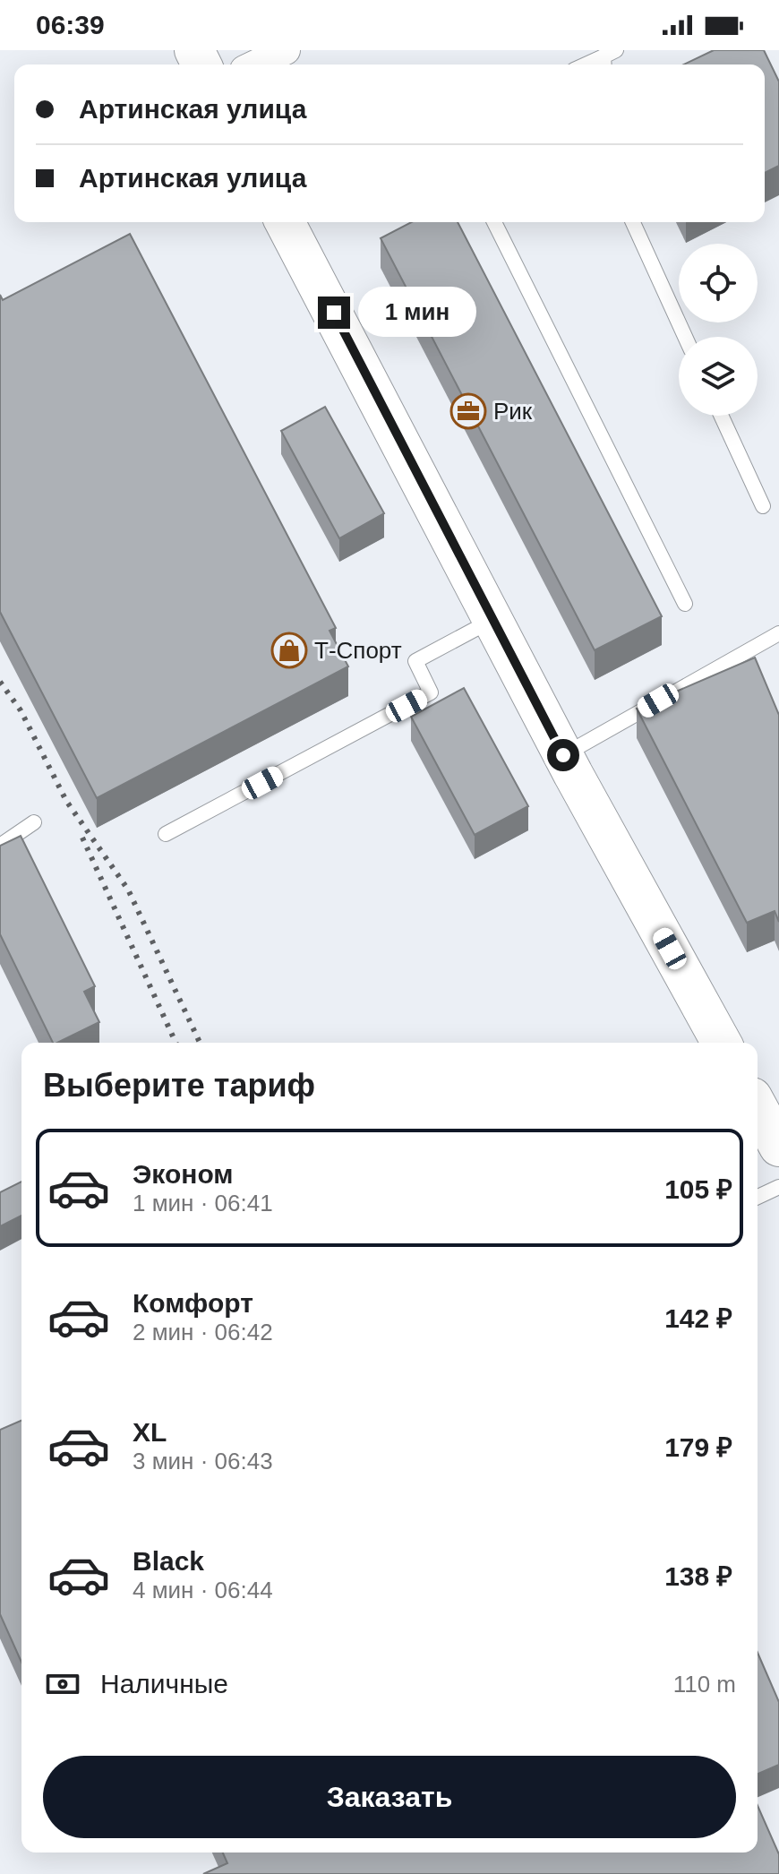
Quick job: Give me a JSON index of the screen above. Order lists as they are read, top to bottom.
{
  "places": {
    "office": ["Рик"],
    "shop": ["Т-Спорт"]
  },
  "page": {
    "status": "06:39",
    "banner": ["Артинская улица", "Артинская улица"],
    "bubble": "1 мин",
    "heading": "Выберите тариф",
    "list": [
      {
        "name": "Эконом",
        "note": "1 мин · 06:41",
        "value": "105 ₽"
      },
      {
        "name": "Комфорт",
        "note": "2 мин · 06:42",
        "value": "142 ₽"
      },
      {
        "name": "XL",
        "note": "3 мин · 06:43",
        "value": "179 ₽"
      },
      {
        "name": "Black",
        "note": "4 мин · 06:44",
        "value": "138 ₽"
      }
    ],
    "pay": ["Наличные", "110 m"],
    "buttons": "Заказать"
  }
}
